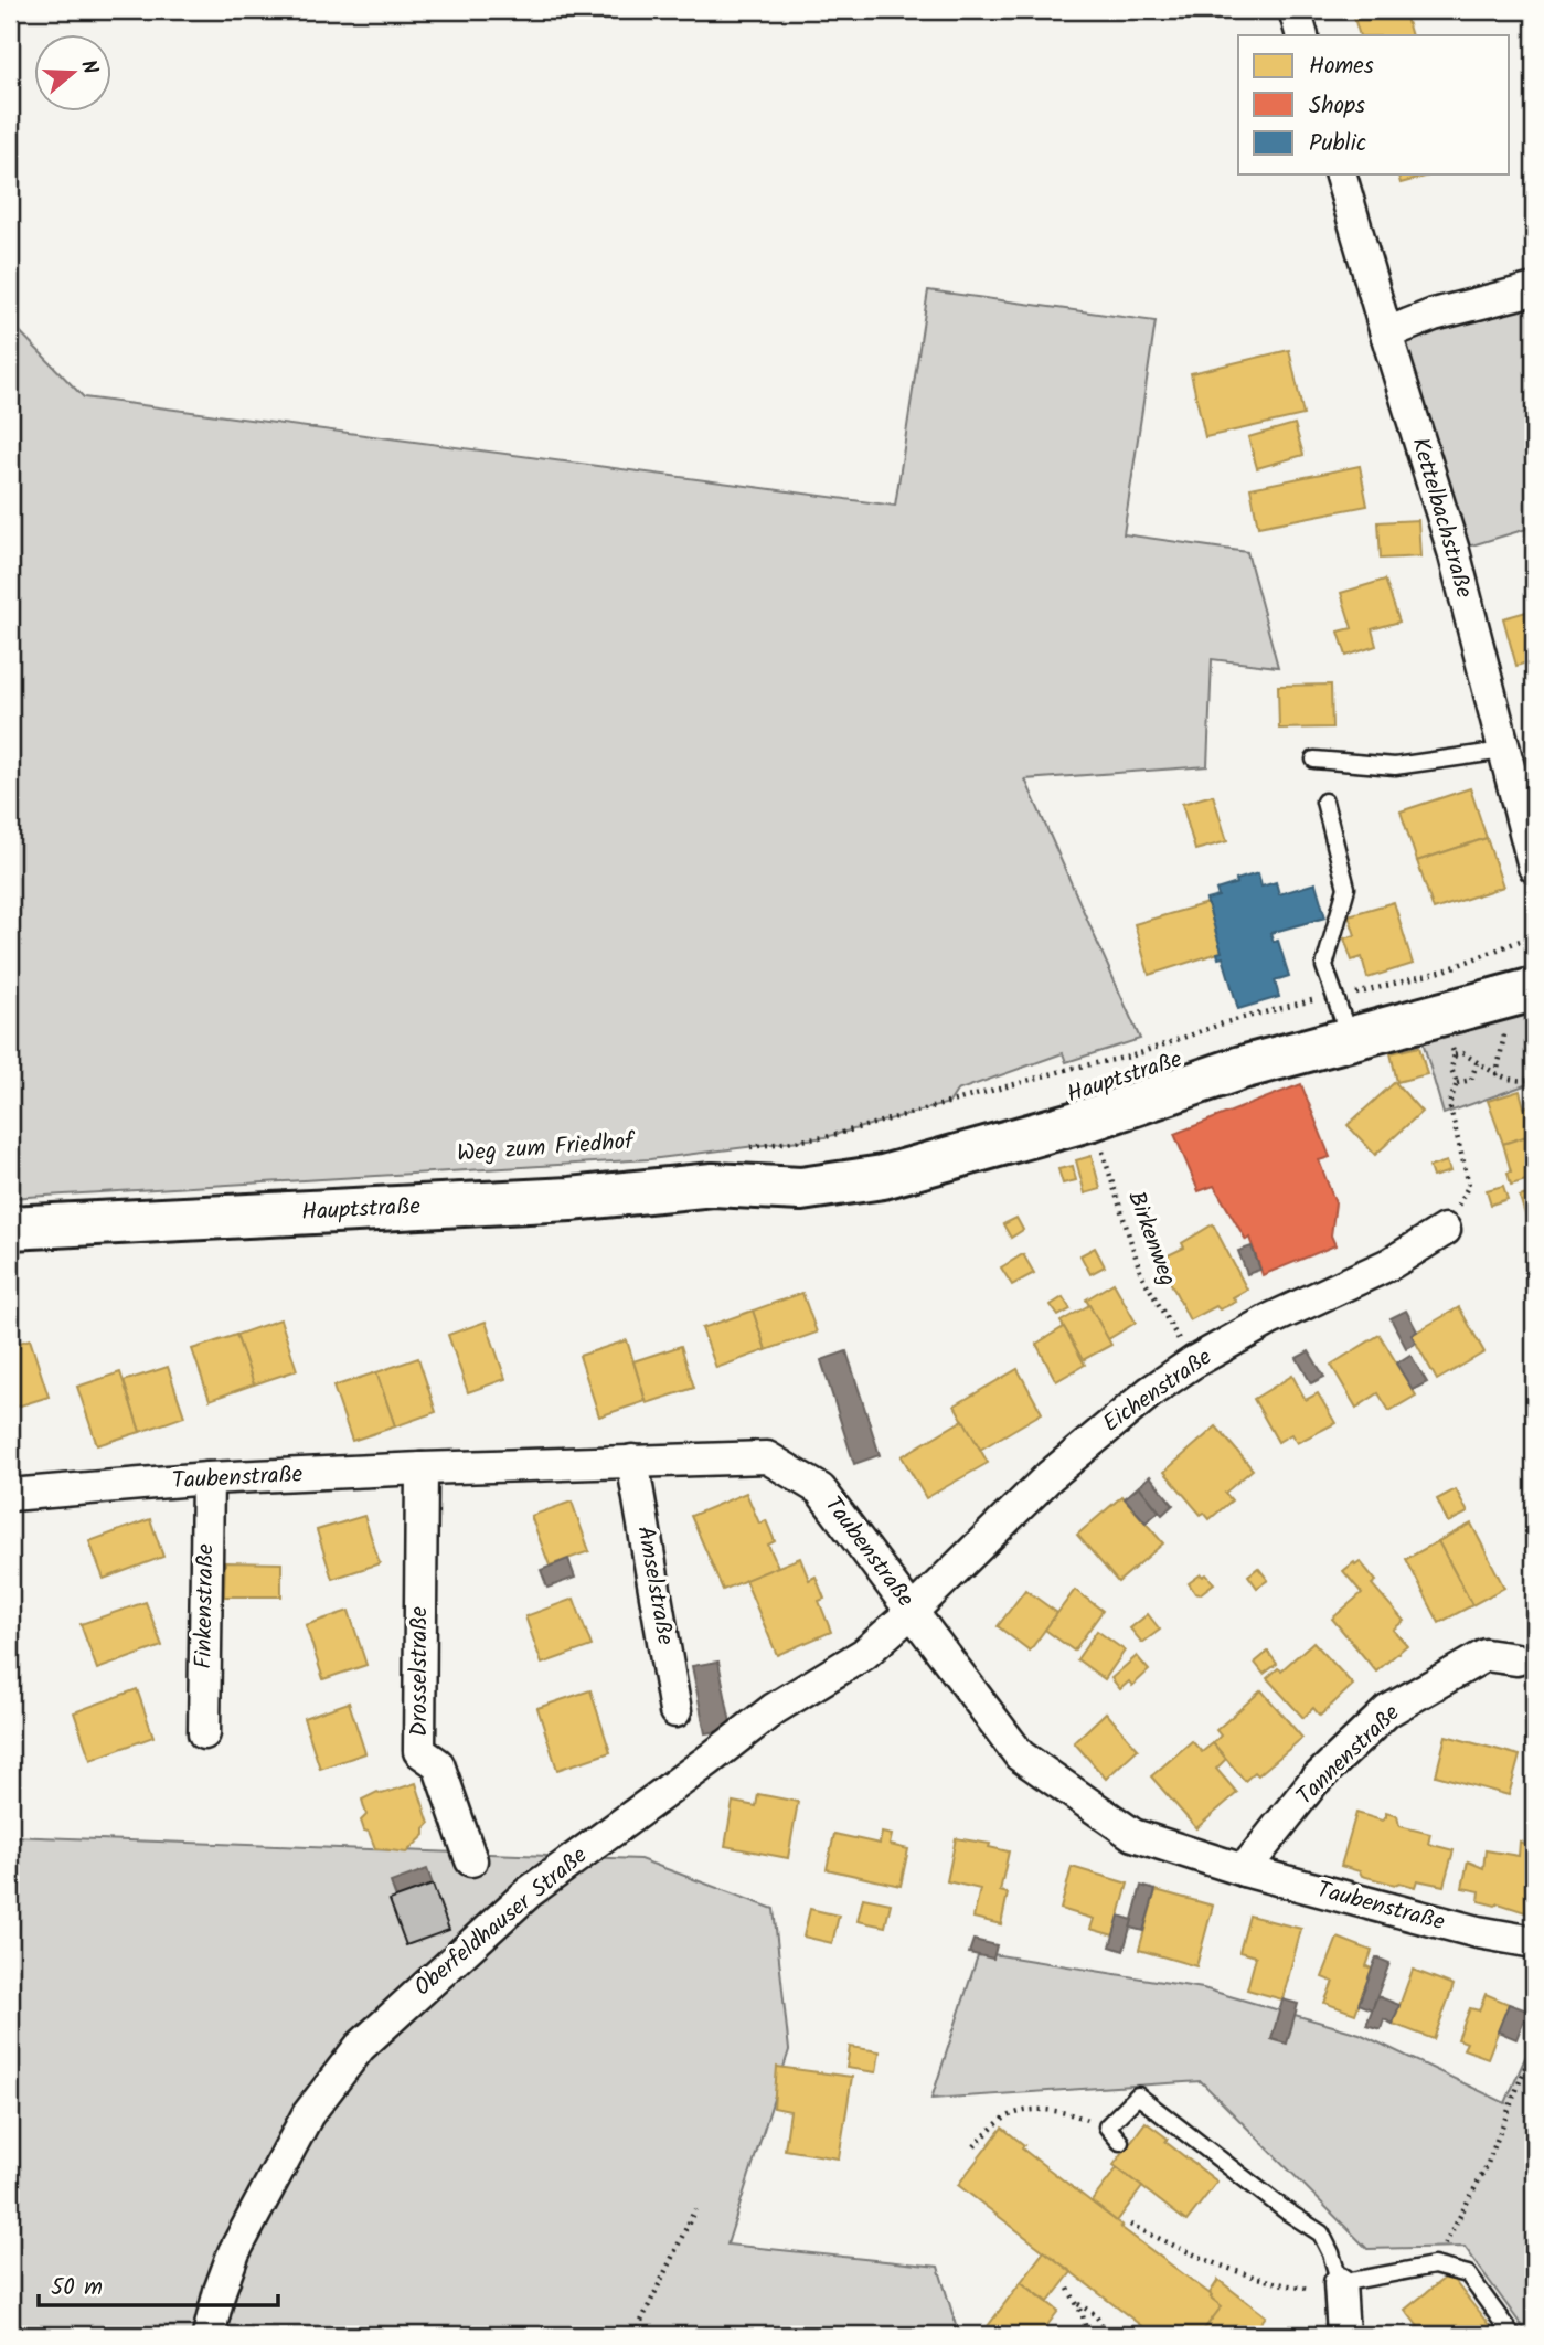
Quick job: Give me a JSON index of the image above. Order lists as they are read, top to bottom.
{
  "streets": {
    "main road": ["Hauptstraße"],
    "street": [
      "Kettelbachstraße",
      "Eichenstraße",
      "Taubenstraße",
      "Amselstraße",
      "Finkenstraße",
      "Drosselstraße",
      "Tannenstraße",
      "Oberfeldhauser Straße"
    ],
    "path": ["Birkenweg"]
  },
  "crossings": [
    ["Hauptstraße", "Birkenweg"],
    ["Birkenweg", "Eichenstraße"],
    ["Eichenstraße", "Taubenstraße"],
    ["Eichenstraße", "Oberfeldhauser Straße"],
    ["Taubenstraße", "Amselstraße"],
    ["Taubenstraße", "Finkenstraße"],
    ["Taubenstraße", "Drosselstraße"],
    ["Taubenstraße", "Tannenstraße"],
    ["Taubenstraße", "Oberfeldhauser Straße"]
  ],
  "legend": ["Homes", "Shops", "Public"],
  "scale_bar": "50 m",
  "north": "right"
}
